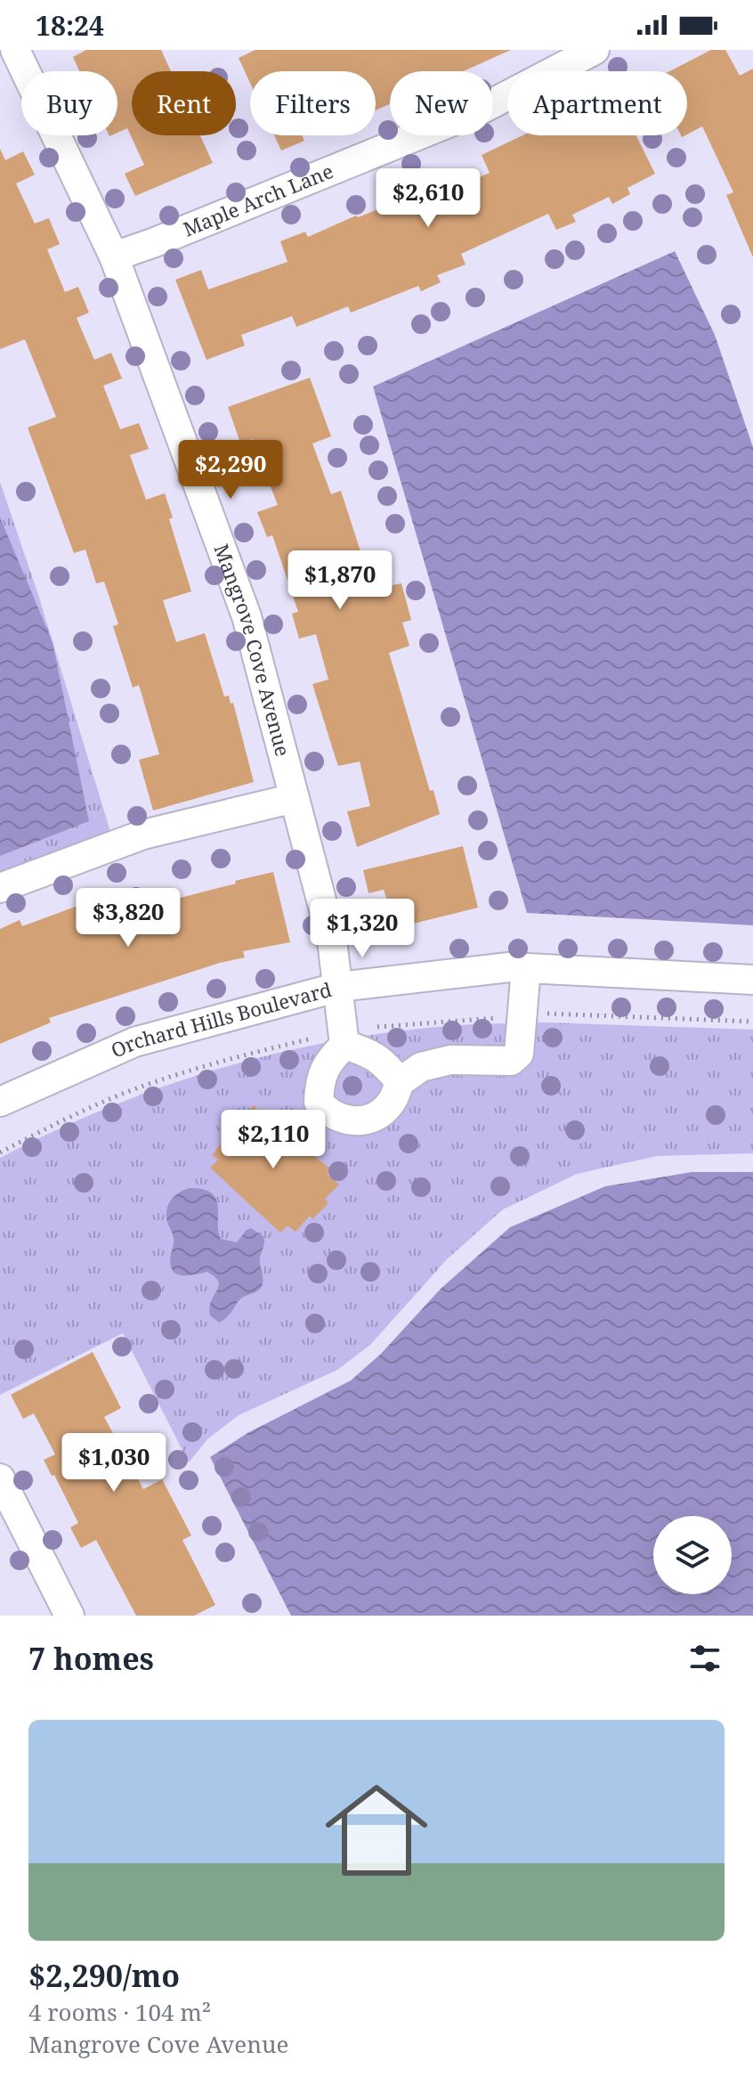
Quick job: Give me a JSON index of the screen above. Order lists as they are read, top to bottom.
{
  "streets": {
    "street": ["Maple Arch Lane", "Mangrove Cove Avenue", "Orchard Hills Boulevard"]
  },
  "crossings": [
    ["Maple Arch Lane", "Mangrove Cove Avenue"],
    ["Mangrove Cove Avenue", "Orchard Hills Boulevard"]
  ],
  "page": {
    "status": "18:24",
    "chip": [
      "Buy",
      "Rent",
      "Filters",
      "New",
      "Apartment"
    ],
    "price": [
      "$2,610",
      "$2,290",
      "$1,870",
      "$3,820",
      "$1,320",
      "$2,110",
      "$1,030"
    ],
    "heading": "7 homes",
    "list": [
      {
        "name": "$2,290/mo",
        "note": "4 rooms · 104 m² · Mangrove Cove Avenue"
      }
    ]
  }
}
